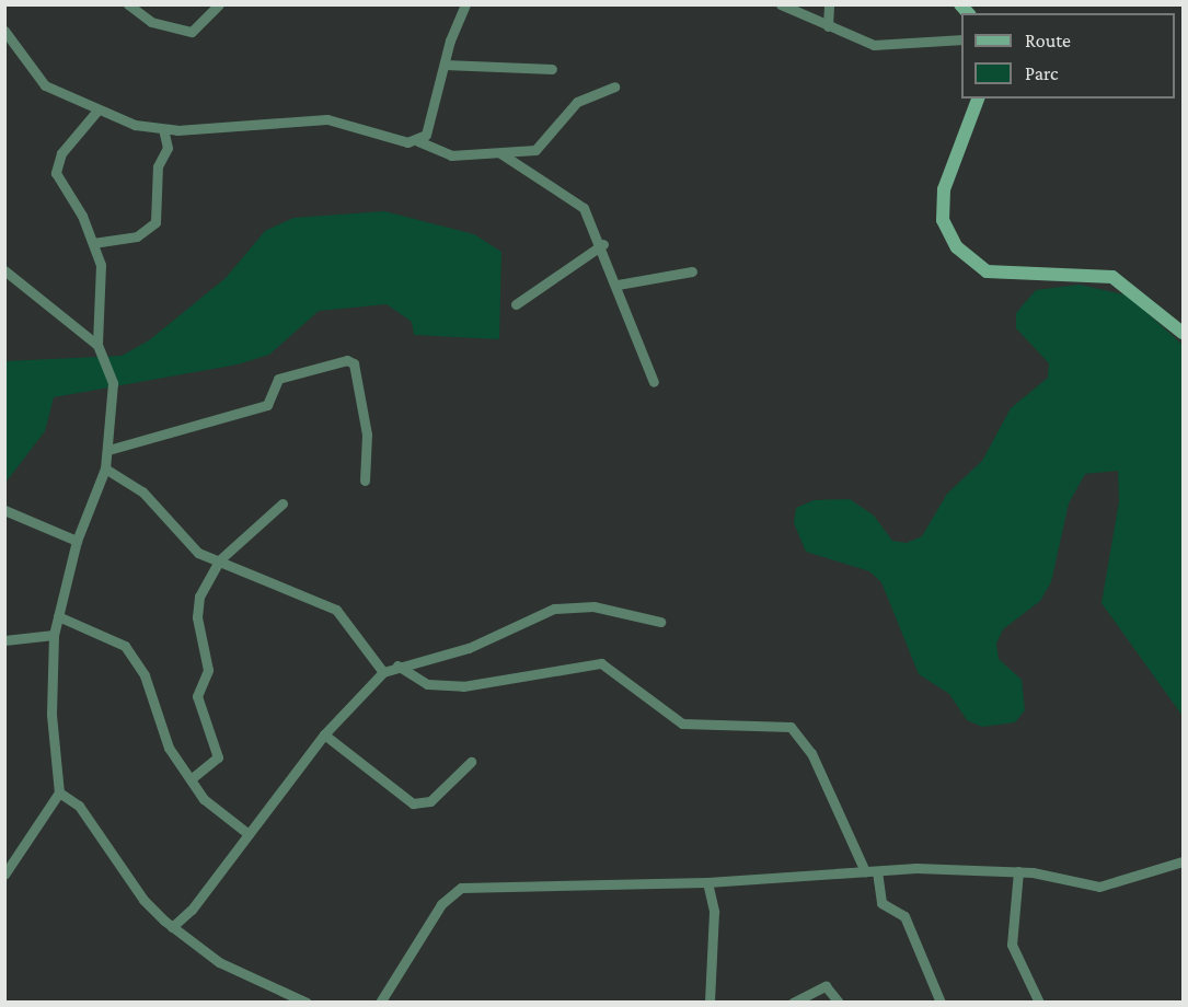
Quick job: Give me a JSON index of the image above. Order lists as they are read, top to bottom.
{
  "legend": ["Route", "Parc"]
}
